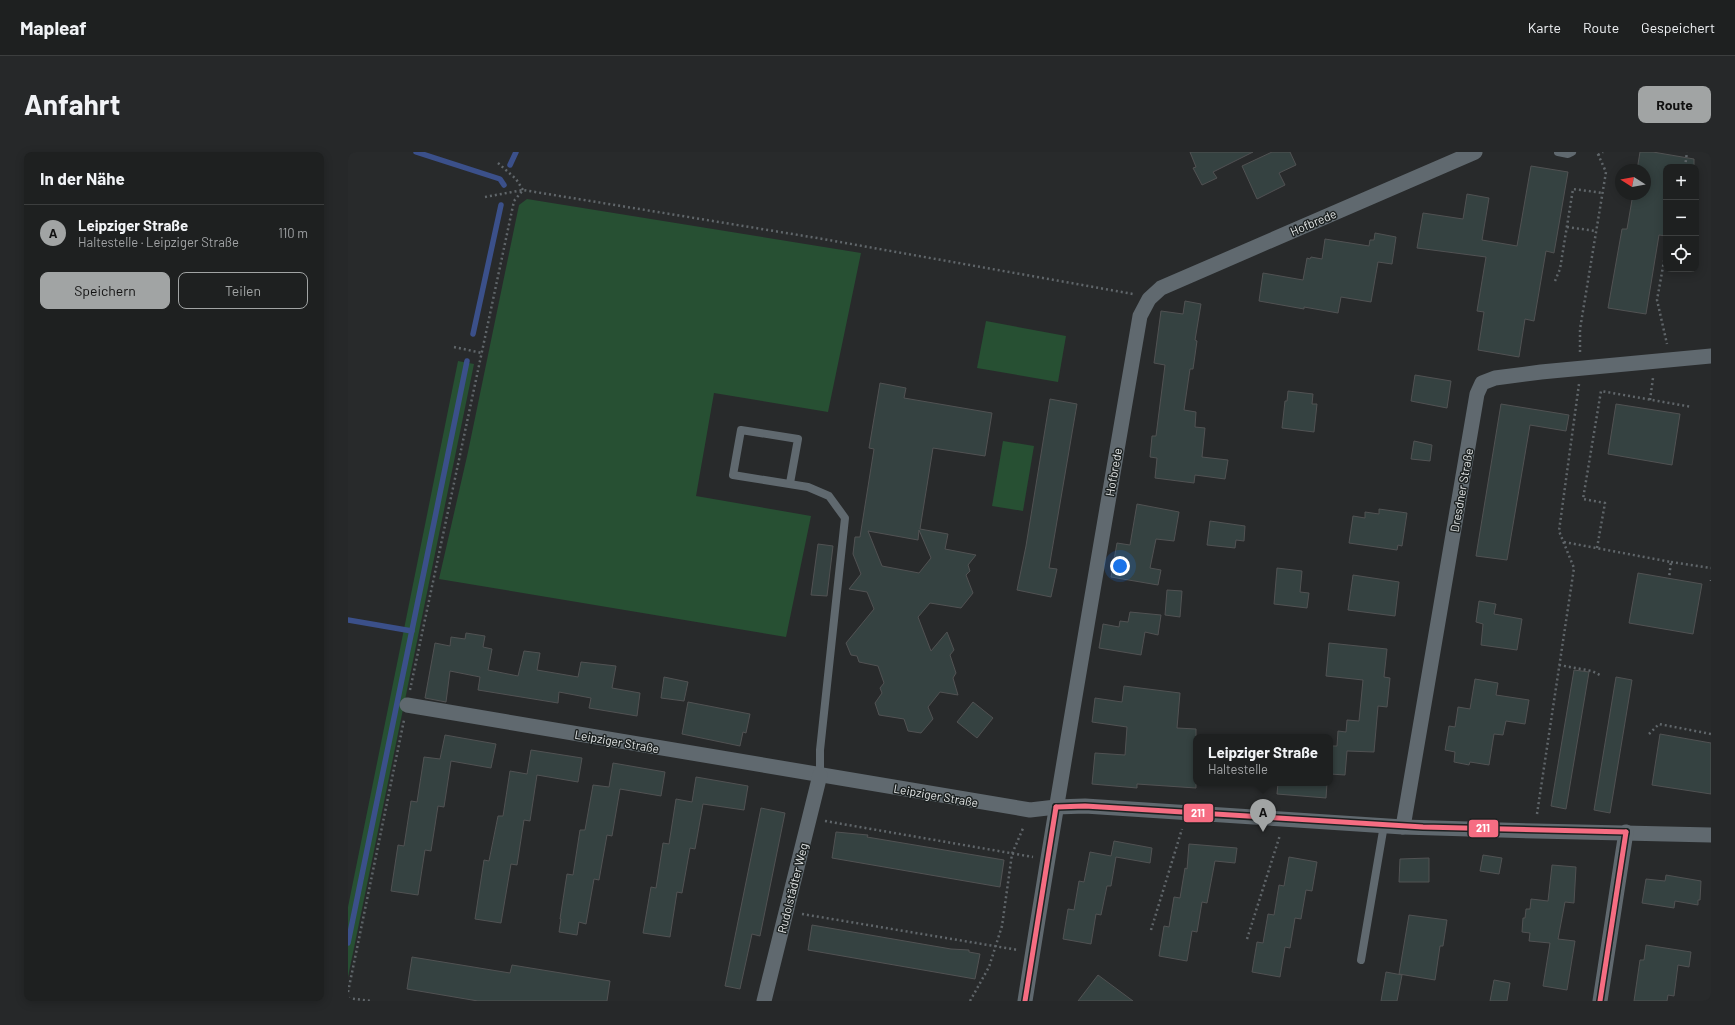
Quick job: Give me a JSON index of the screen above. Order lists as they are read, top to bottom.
{
  "streets": {
    "street": [
      "Hofbrede",
      "Dresdner Straße",
      "Leipziger Straße",
      "Rudolstädter Weg"
    ]
  },
  "crossings": [
    ["Hofbrede", "Leipziger Straße"],
    ["Dresdner Straße", "Leipziger Straße"],
    ["Leipziger Straße", "Rudolstädter Weg"]
  ],
  "lines": ["transit line 211"],
  "north": "left",
  "page": {
    "header": "Mapleaf",
    "nav": ["Karte", "Route", "Gespeichert"],
    "buttons": [
      "Route",
      ["Speichern", "Teilen"]
    ],
    "title": "Anfahrt",
    "heading": "In der Nähe",
    "map_buttons": ["+", "−"],
    "list": [
      {
        "mark": "A",
        "name": "Leipziger Straße",
        "note": "Haltestelle · Leipziger Straße",
        "value": "110 m"
      }
    ],
    "popup": ["Leipziger Straße", "Haltestelle"],
    "pins": "A"
  }
}
